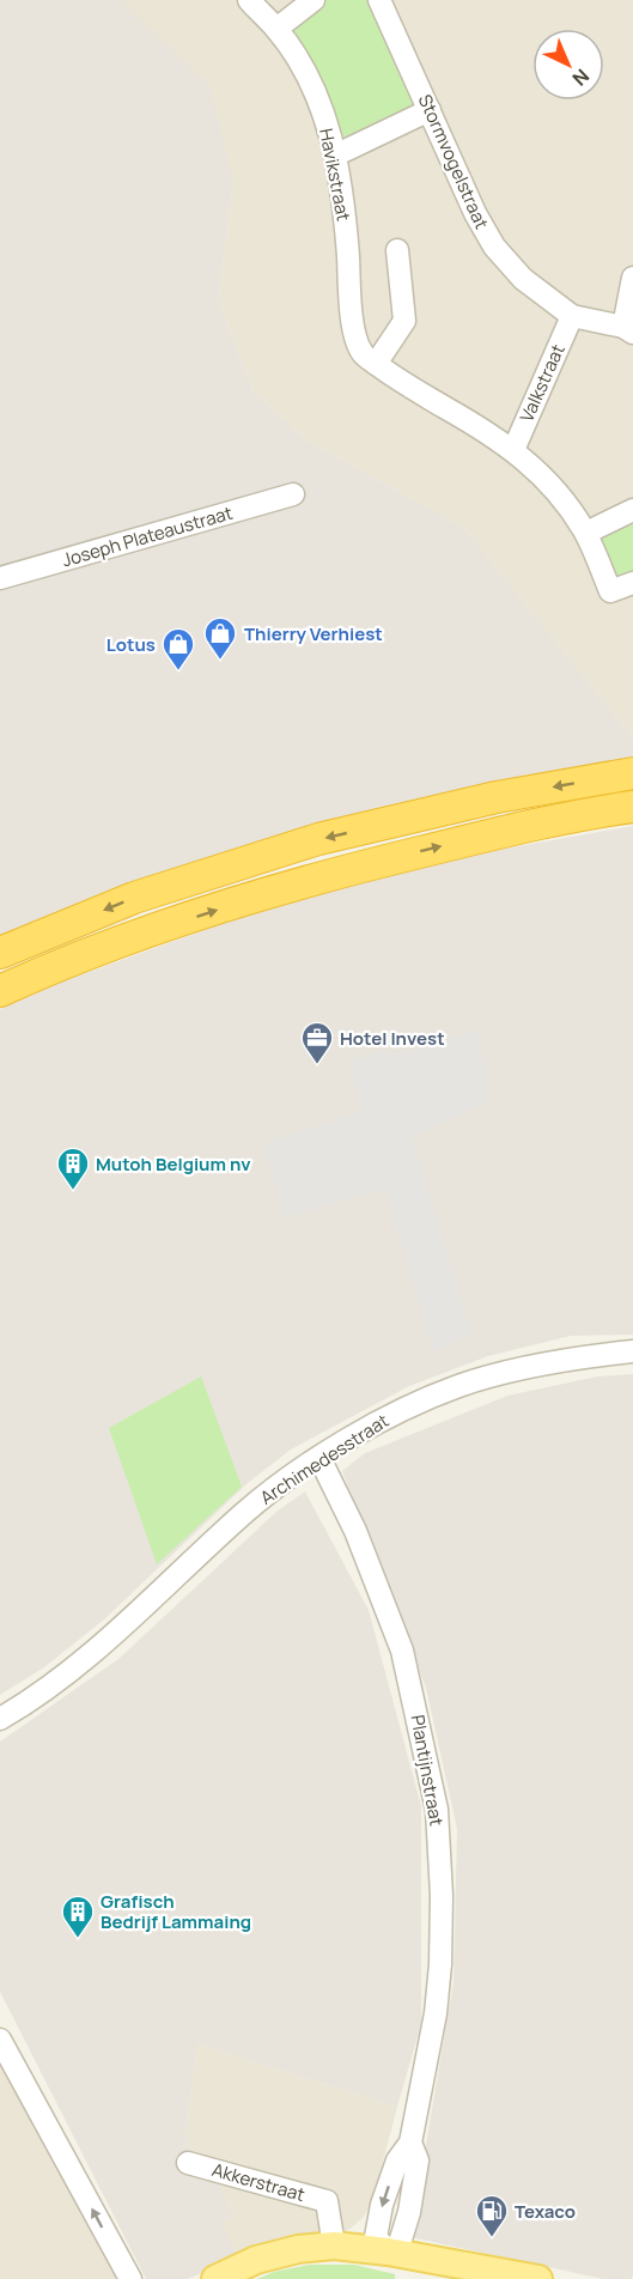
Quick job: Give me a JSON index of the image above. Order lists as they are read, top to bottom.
{
  "streets": {
    "street": [
      "Stormvogelstraat",
      "Havikstraat",
      "Valkstraat",
      "Joseph Plateaustraat",
      "Archimedesstraat",
      "Plantijnstraat",
      "Akkerstraat"
    ]
  },
  "crossings": [
    ["Stormvogelstraat", "Valkstraat"],
    ["Havikstraat", "Valkstraat"],
    ["Archimedesstraat", "Plantijnstraat"]
  ],
  "places": {
    "shop": ["Thierry Verhiest", "Lotus"],
    "office": ["Hotel Invest"],
    "building": ["Mutoh Belgium nv", "Grafisch Bedrijf Lammaing"],
    "fuel station": ["Texaco"]
  },
  "north": "bottom right"
}
